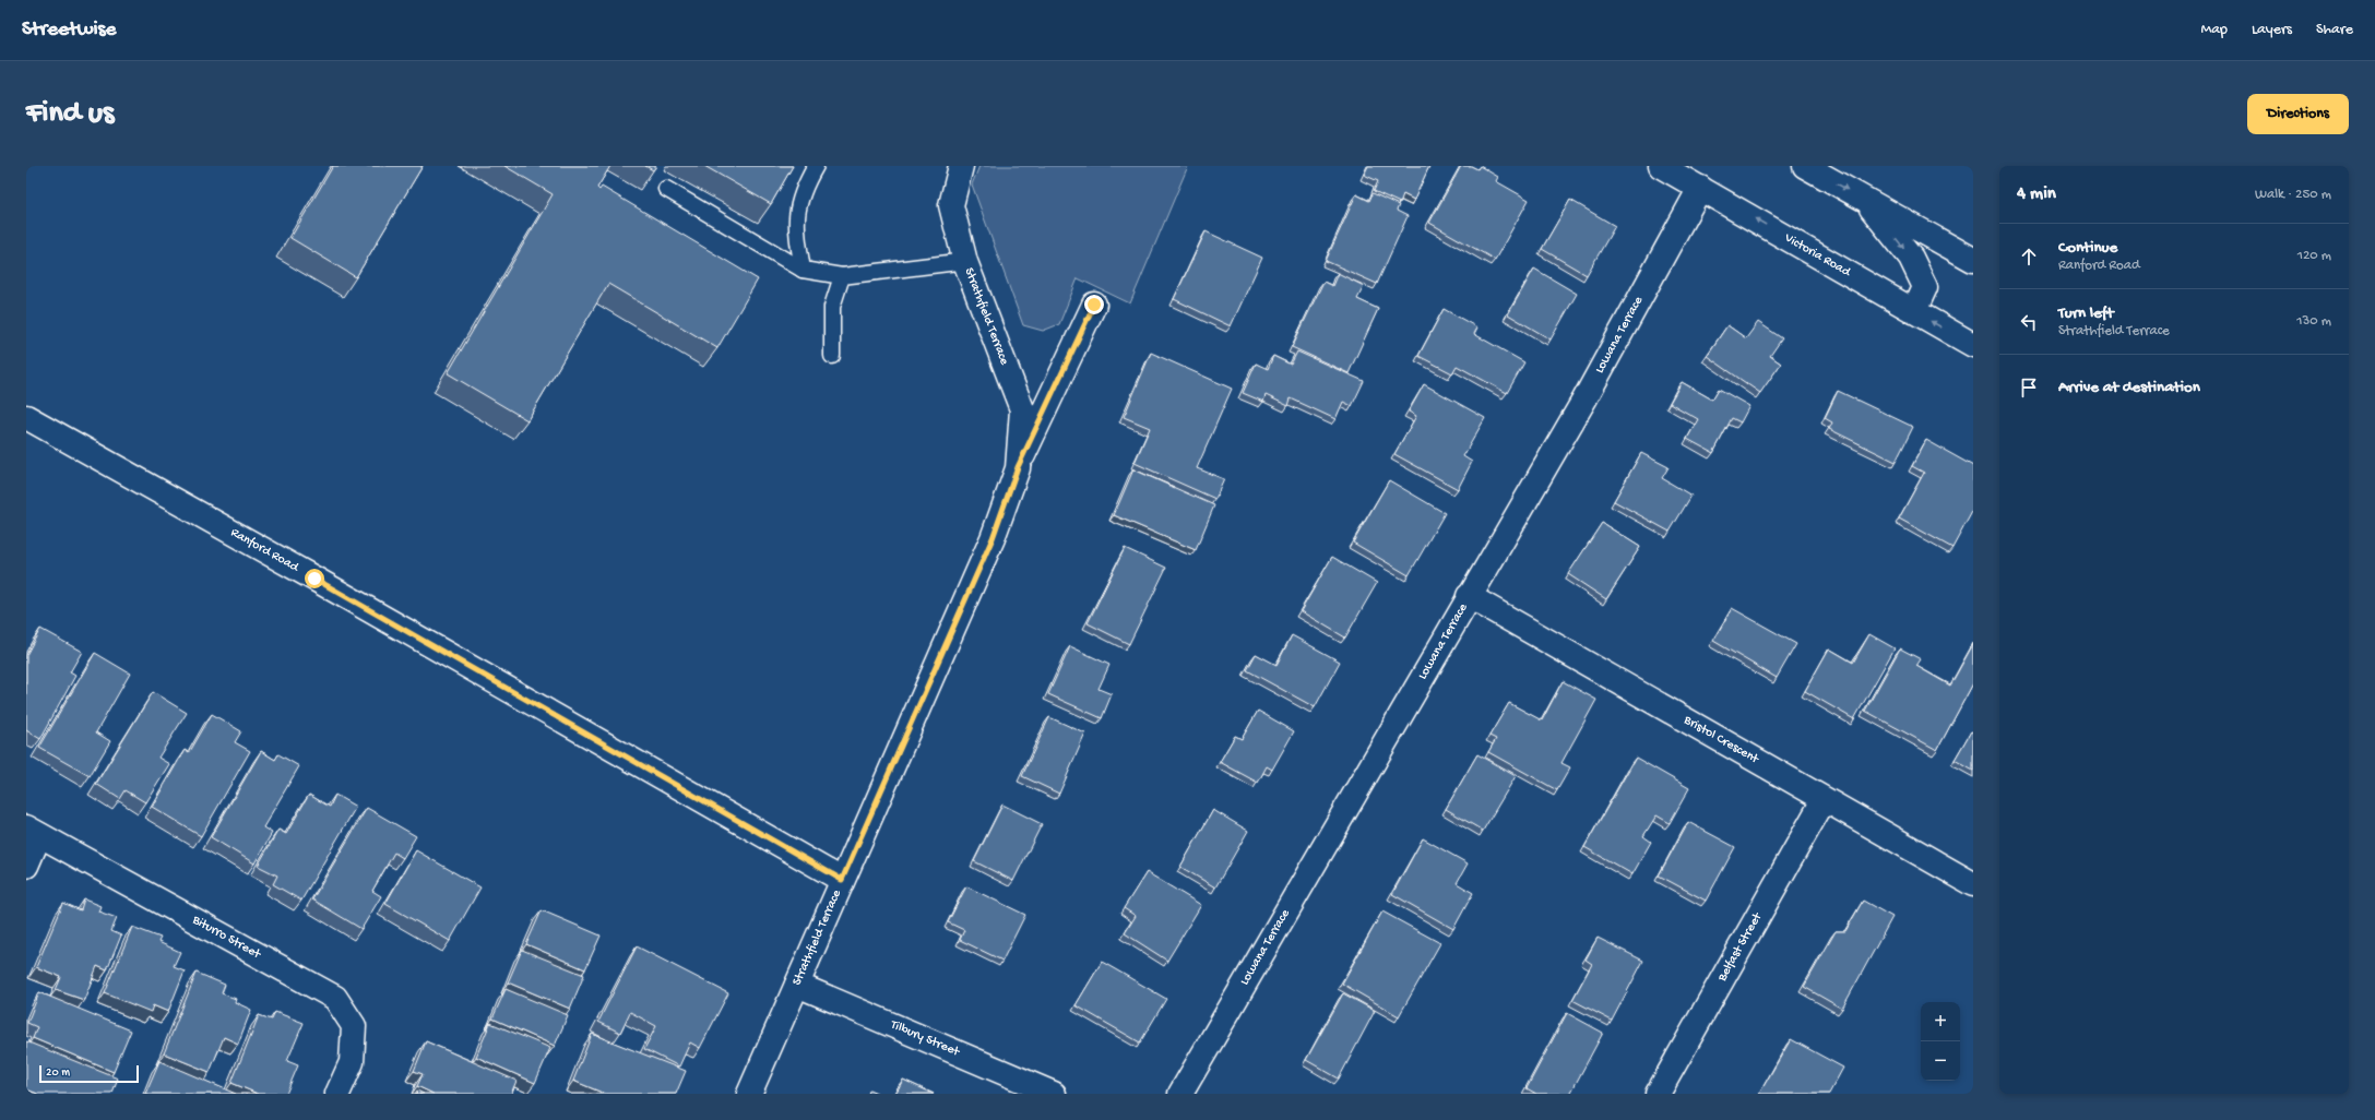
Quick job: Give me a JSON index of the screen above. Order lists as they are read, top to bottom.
{
  "streets": {
    "main road": [
      "Victoria Road",
      "Strathfield Terrace",
      "Lowana Terrace",
      "Ranford Road",
      "Bristol Crescent",
      "Biturro Street",
      "Belfast Street",
      "Tilbury Street"
    ]
  },
  "crossings": [
    ["Victoria Road", "Lowana Terrace"],
    ["Strathfield Terrace", "Ranford Road"],
    ["Strathfield Terrace", "Tilbury Street"],
    ["Lowana Terrace", "Bristol Crescent"],
    ["Bristol Crescent", "Belfast Street"]
  ],
  "scale_bar": "20 m",
  "page": {
    "header": "Streetwise",
    "nav": ["Map", "Layers", "Share"],
    "buttons": "Directions",
    "title": "Find us",
    "heading": ["4 min", "Walk · 250 m"],
    "list": [
      ["Continue", "Ranford Road", "120 m"],
      ["Turn left", "Strathfield Terrace", "130 m"],
      "Arrive at destination"
    ],
    "map_buttons": ["+", "−"],
    "scale": "20 m"
  }
}
